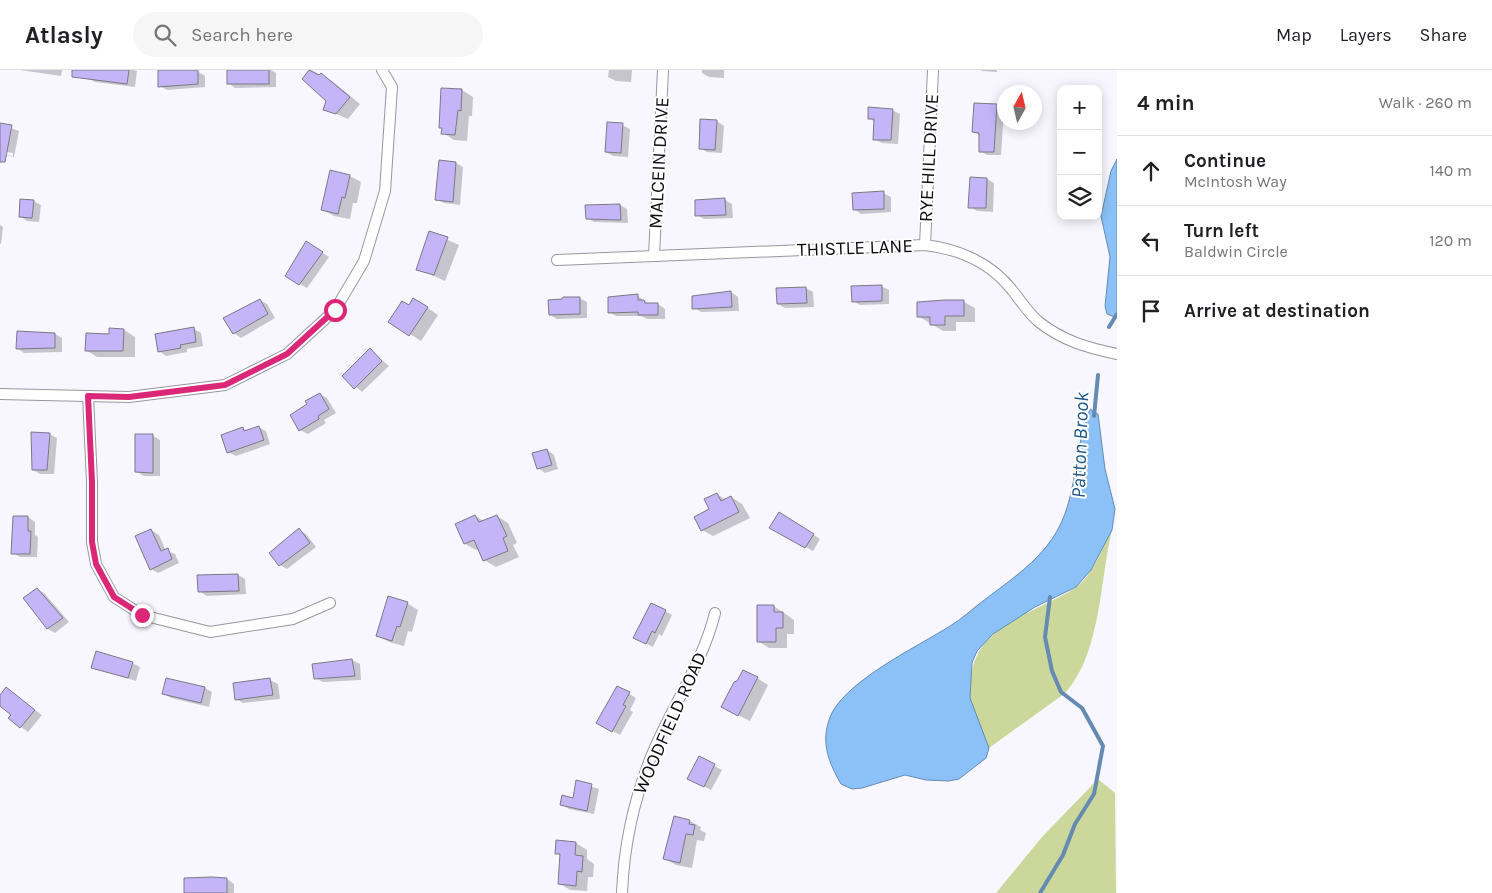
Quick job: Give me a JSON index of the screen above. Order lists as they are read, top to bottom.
{
  "streets": {
    "street": [
      "RYE HILL DRIVE",
      "MALCEIN DRIVE",
      "THISTLE LANE",
      "WOODFIELD ROAD"
    ]
  },
  "crossings": [
    ["RYE HILL DRIVE", "THISTLE LANE"],
    ["MALCEIN DRIVE", "THISTLE LANE"]
  ],
  "water": ["Patton Brook"],
  "north": "top",
  "page": {
    "header": "Atlasly",
    "search": "Search here",
    "nav": ["Map", "Layers", "Share"],
    "heading": ["4 min", "Walk · 260 m"],
    "map_buttons": ["+", "−"],
    "list": [
      ["Continue", "McIntosh Way", "140 m"],
      ["Turn left", "Baldwin Circle", "120 m"],
      "Arrive at destination"
    ]
  }
}
